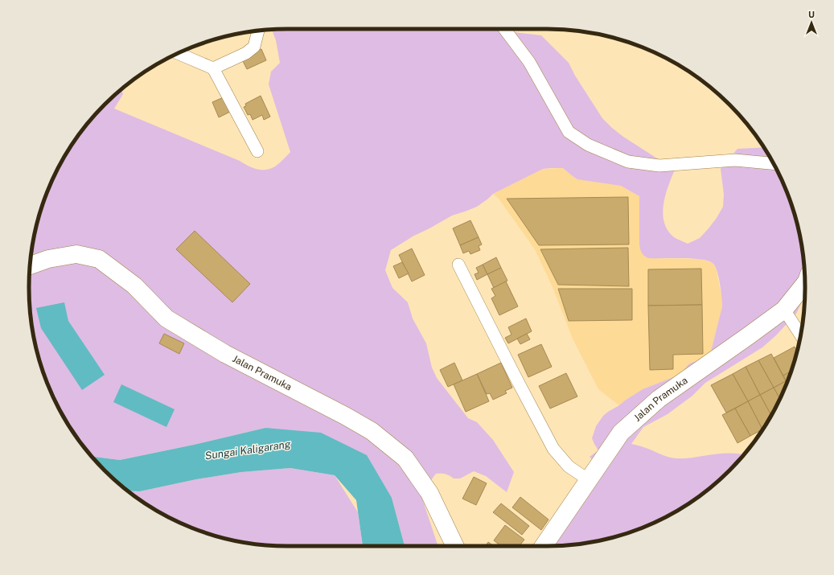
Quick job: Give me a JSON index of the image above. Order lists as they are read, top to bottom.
{
  "streets": {
    "main road": ["Jalan Pramuka"]
  },
  "water": ["Sungai Kaligarang"],
  "north": "top"
}
